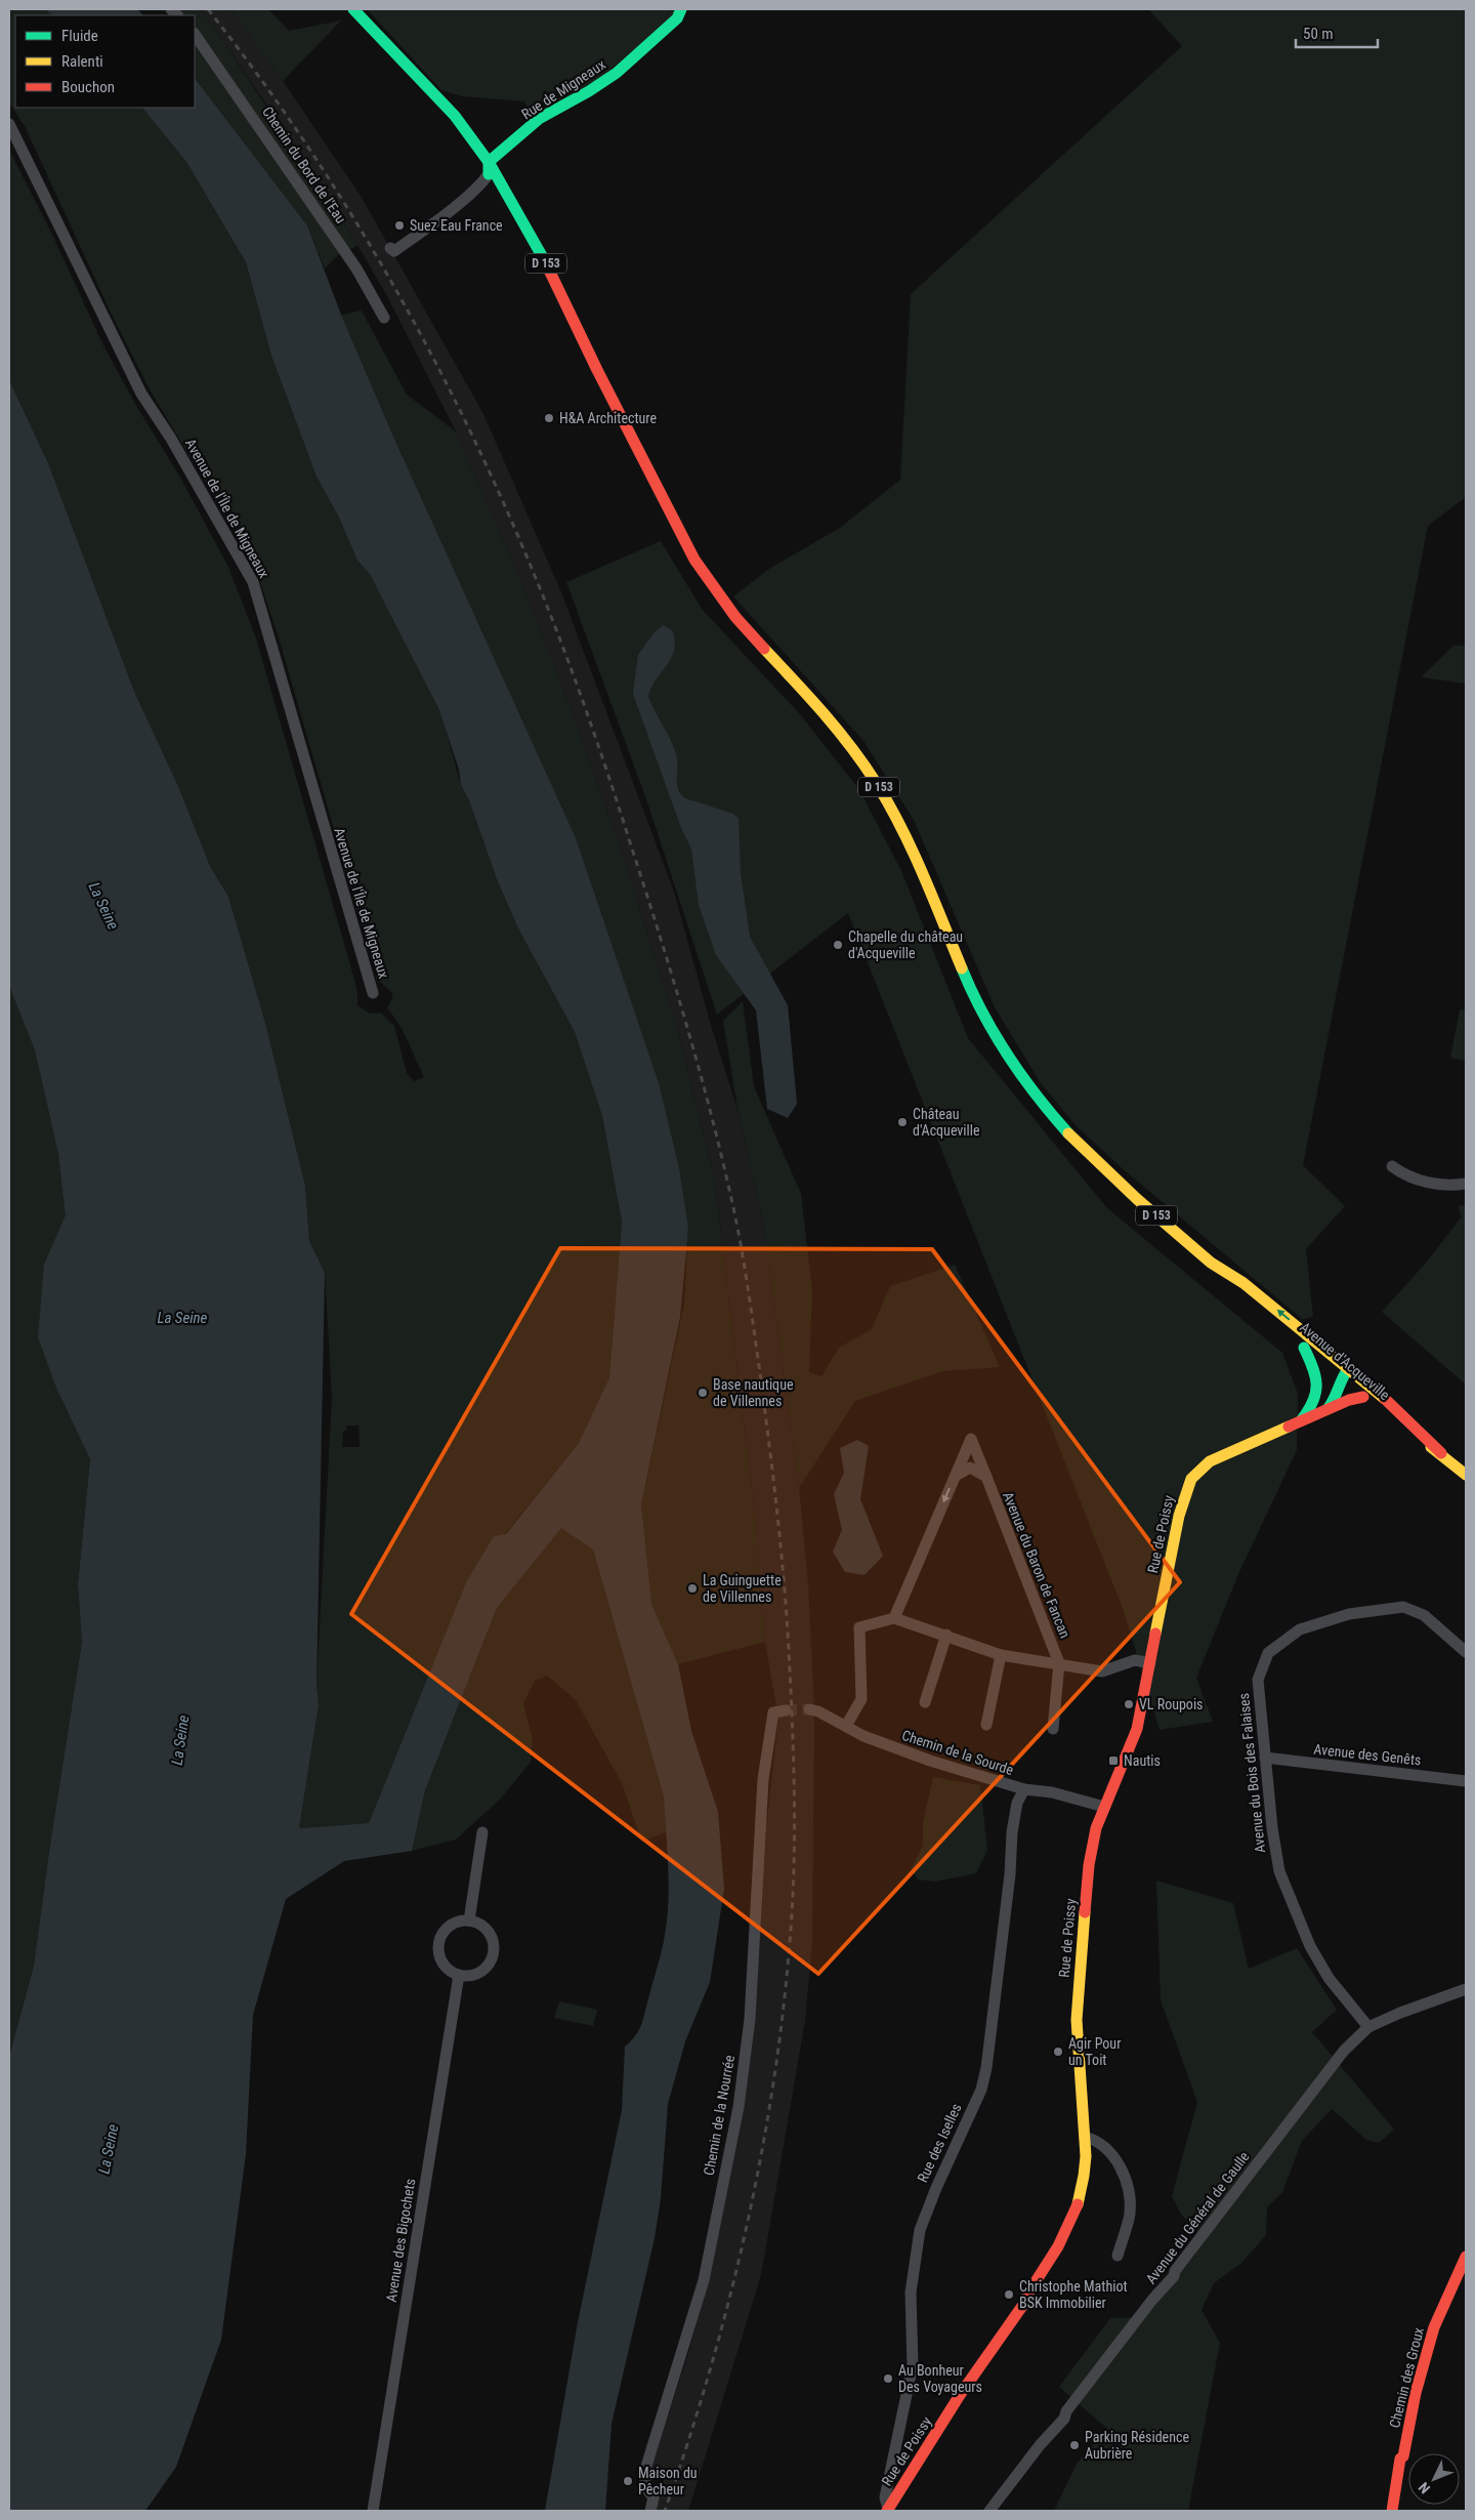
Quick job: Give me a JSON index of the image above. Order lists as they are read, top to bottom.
{
  "streets": {
    "main road": [
      "Rue de Migneaux",
      "D 153",
      "Avenue d'Acqueville",
      "Rue de Poissy",
      "Chemin des Groux"
    ],
    "street": [
      "Chemin du Bord de l'Eau",
      "Avenue de l'Île de Migneaux",
      "Avenue du Baron de Fancan",
      "Chemin de la Sourde",
      "Avenue des Genêts",
      "Avenue du Bois des Falaises",
      "Chemin de la Nourrée",
      "Rue des Iselles",
      "Avenue du Général de Gaulle",
      "Avenue des Bigochets"
    ]
  },
  "crossings": [
    ["Rue de Migneaux", "D 153"],
    ["D 153", "Avenue d'Acqueville"],
    ["Avenue d'Acqueville", "Rue de Poissy"],
    ["Rue de Poissy", "Chemin de la Sourde"],
    ["Rue de Poissy", "Rue des Iselles"],
    ["Chemin de la Sourde", "Rue des Iselles"],
    ["Avenue des Genêts", "Avenue du Bois des Falaises"],
    ["Avenue du Bois des Falaises", "Avenue du Général de Gaulle"]
  ],
  "one_way": ["Avenue du Baron de Fancan"],
  "water": ["La Seine"],
  "places": {
    "other": [
      "Suez Eau France",
      "H&A Architecture",
      "Chapelle du château d'Acqueville",
      "Château d'Acqueville",
      "Base nautique de Villennes",
      "La Guinguette de Villennes",
      "VL Roupois",
      "Agir Pour un Toit",
      "Christophe Mathiot BSK Immobilier",
      "Au Bonheur Des Voyageurs",
      "Parking Résidence Aubrière",
      "Maison du Pêcheur"
    ],
    "transit": ["Nautis"]
  },
  "legend": ["Fluide", "Ralenti", "Bouchon"],
  "scale_bar": "50 m",
  "north": "bottom left"
}
